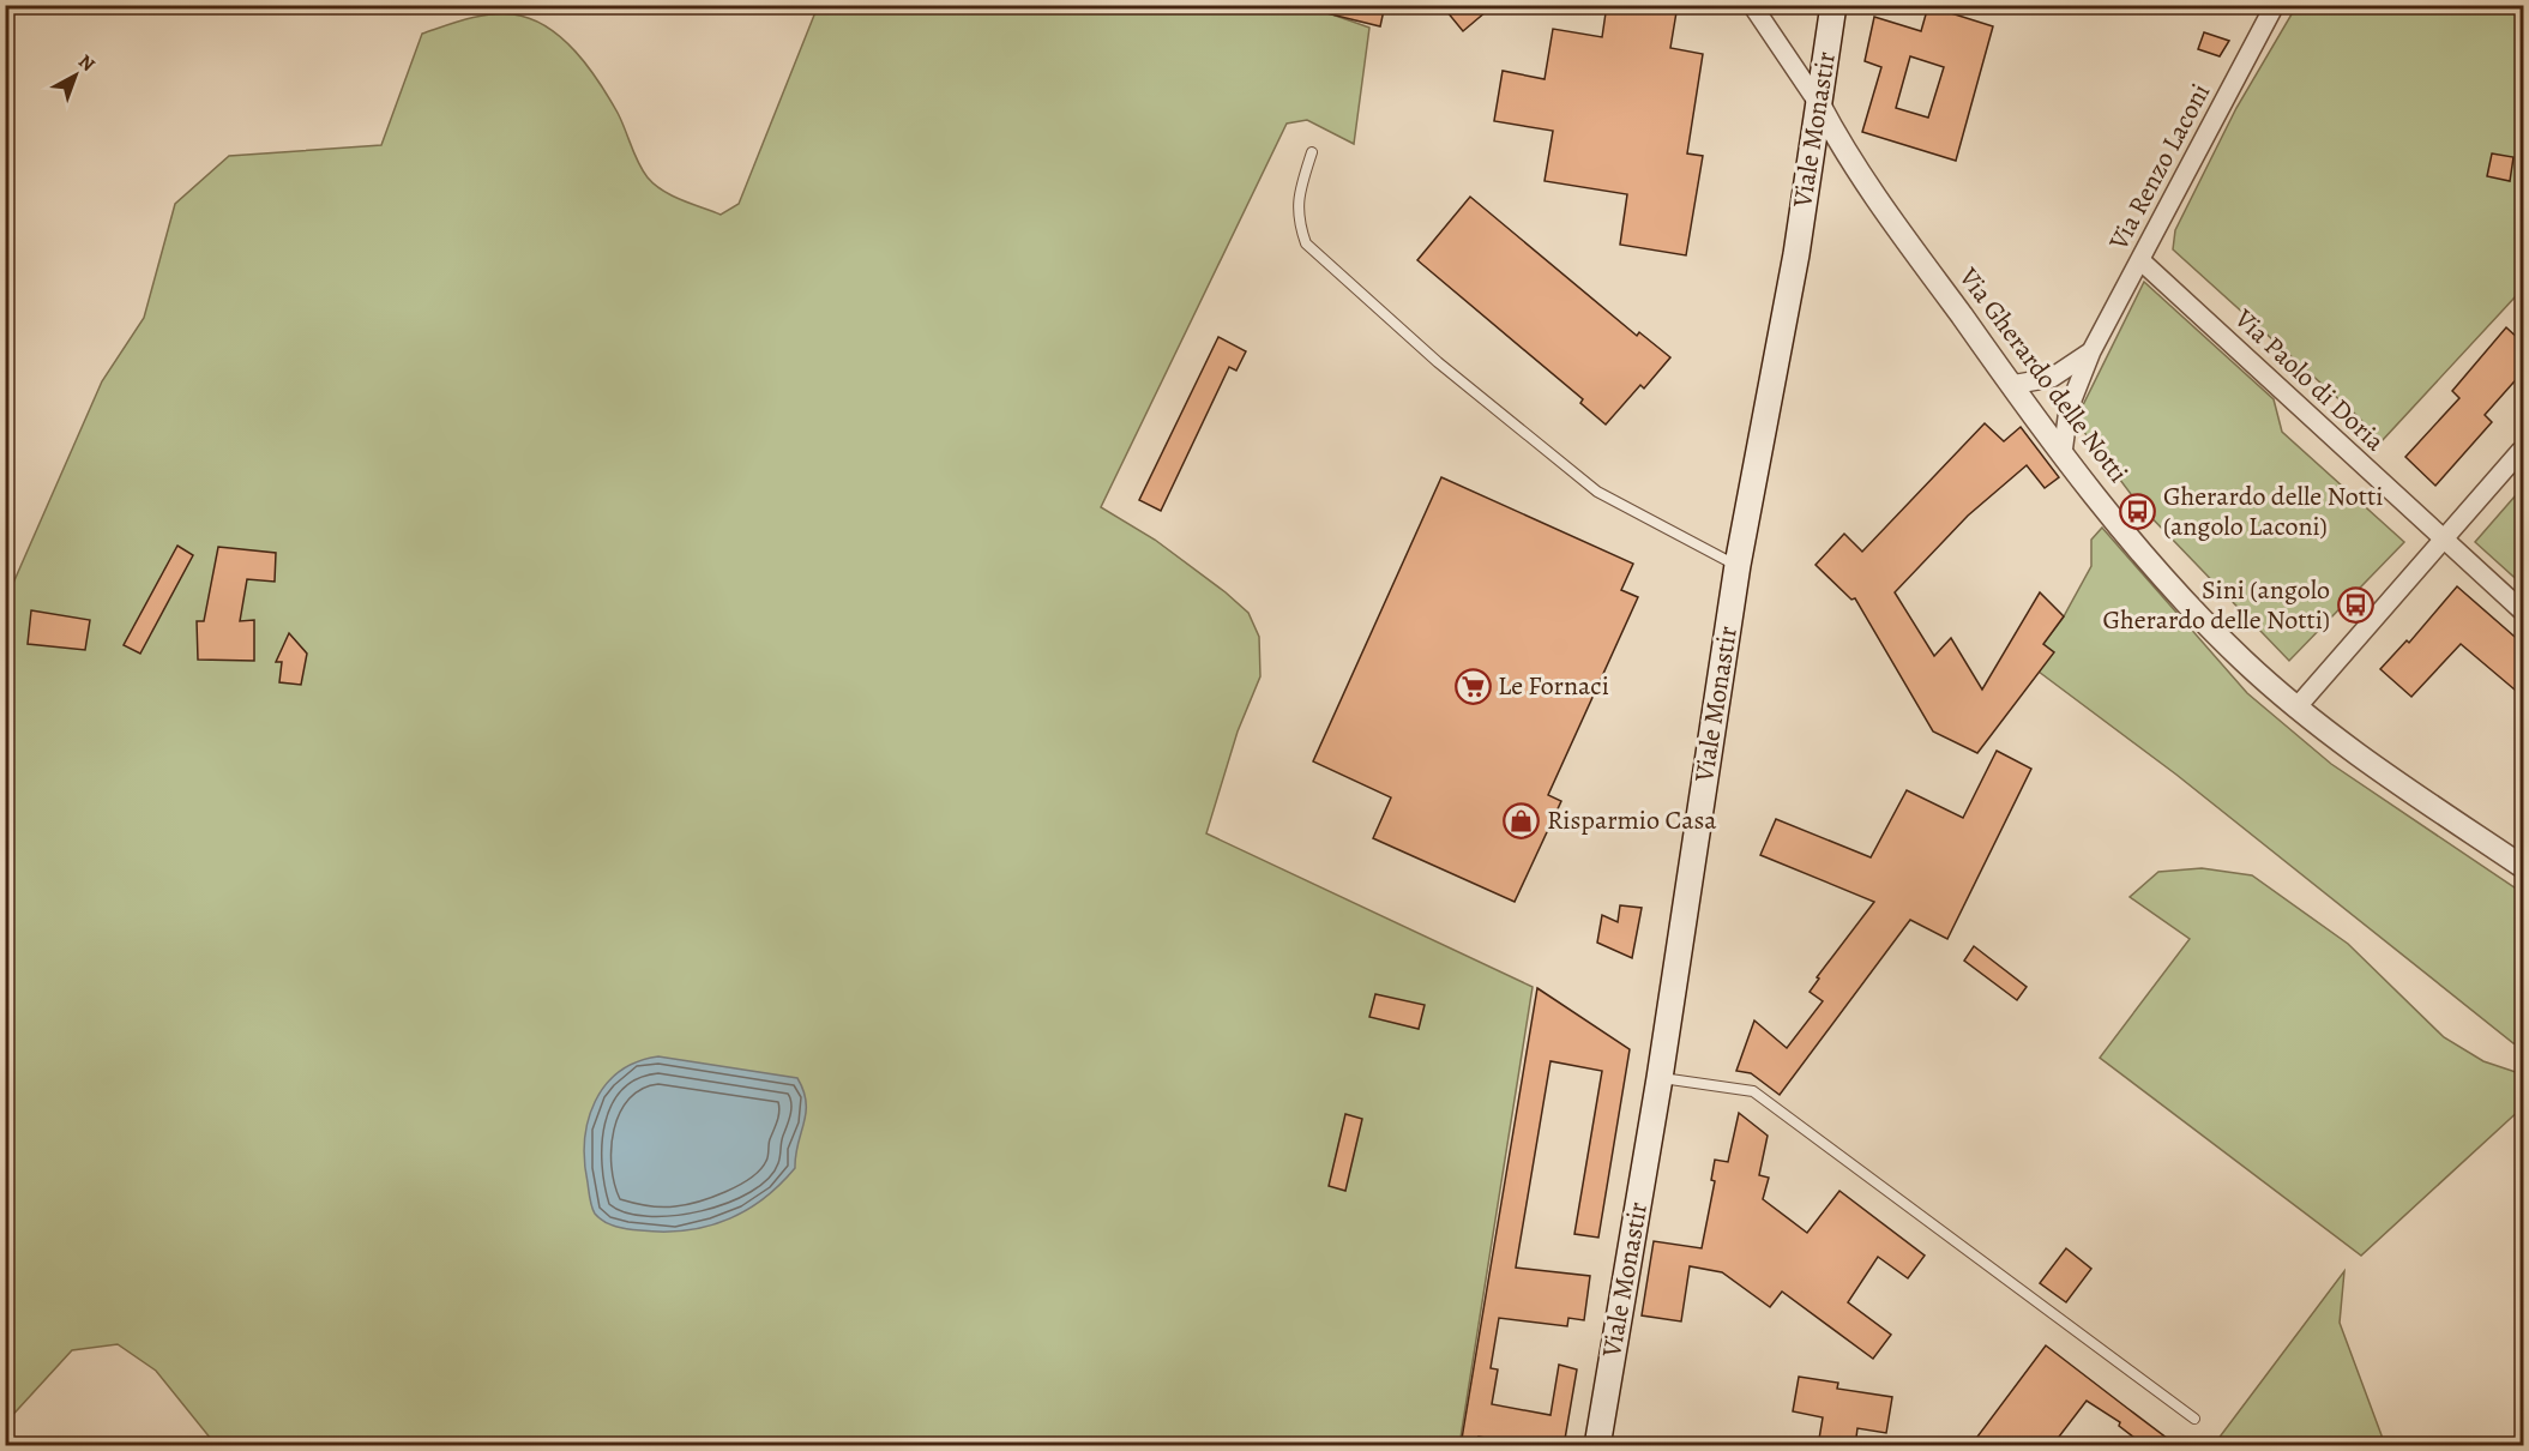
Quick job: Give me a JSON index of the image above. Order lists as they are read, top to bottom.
{
  "streets": {
    "main road": ["Viale Monastir"],
    "street": ["Via Renzo Laconi", "Via Gherardo delle Notti", "Via Paolo di Doria"]
  },
  "crossings": [
    ["Viale Monastir", "Via Gherardo delle Notti"],
    ["Via Renzo Laconi", "Via Gherardo delle Notti"],
    ["Via Renzo Laconi", "Via Paolo di Doria"]
  ],
  "places": {
    "bus stop": ["Gherardo delle Notti (angolo Laconi)", "Sini (angolo Gherardo delle Notti)"],
    "supermarket": ["Le Fornaci"],
    "shop": ["Risparmio Casa"]
  },
  "north": "top right"
}
